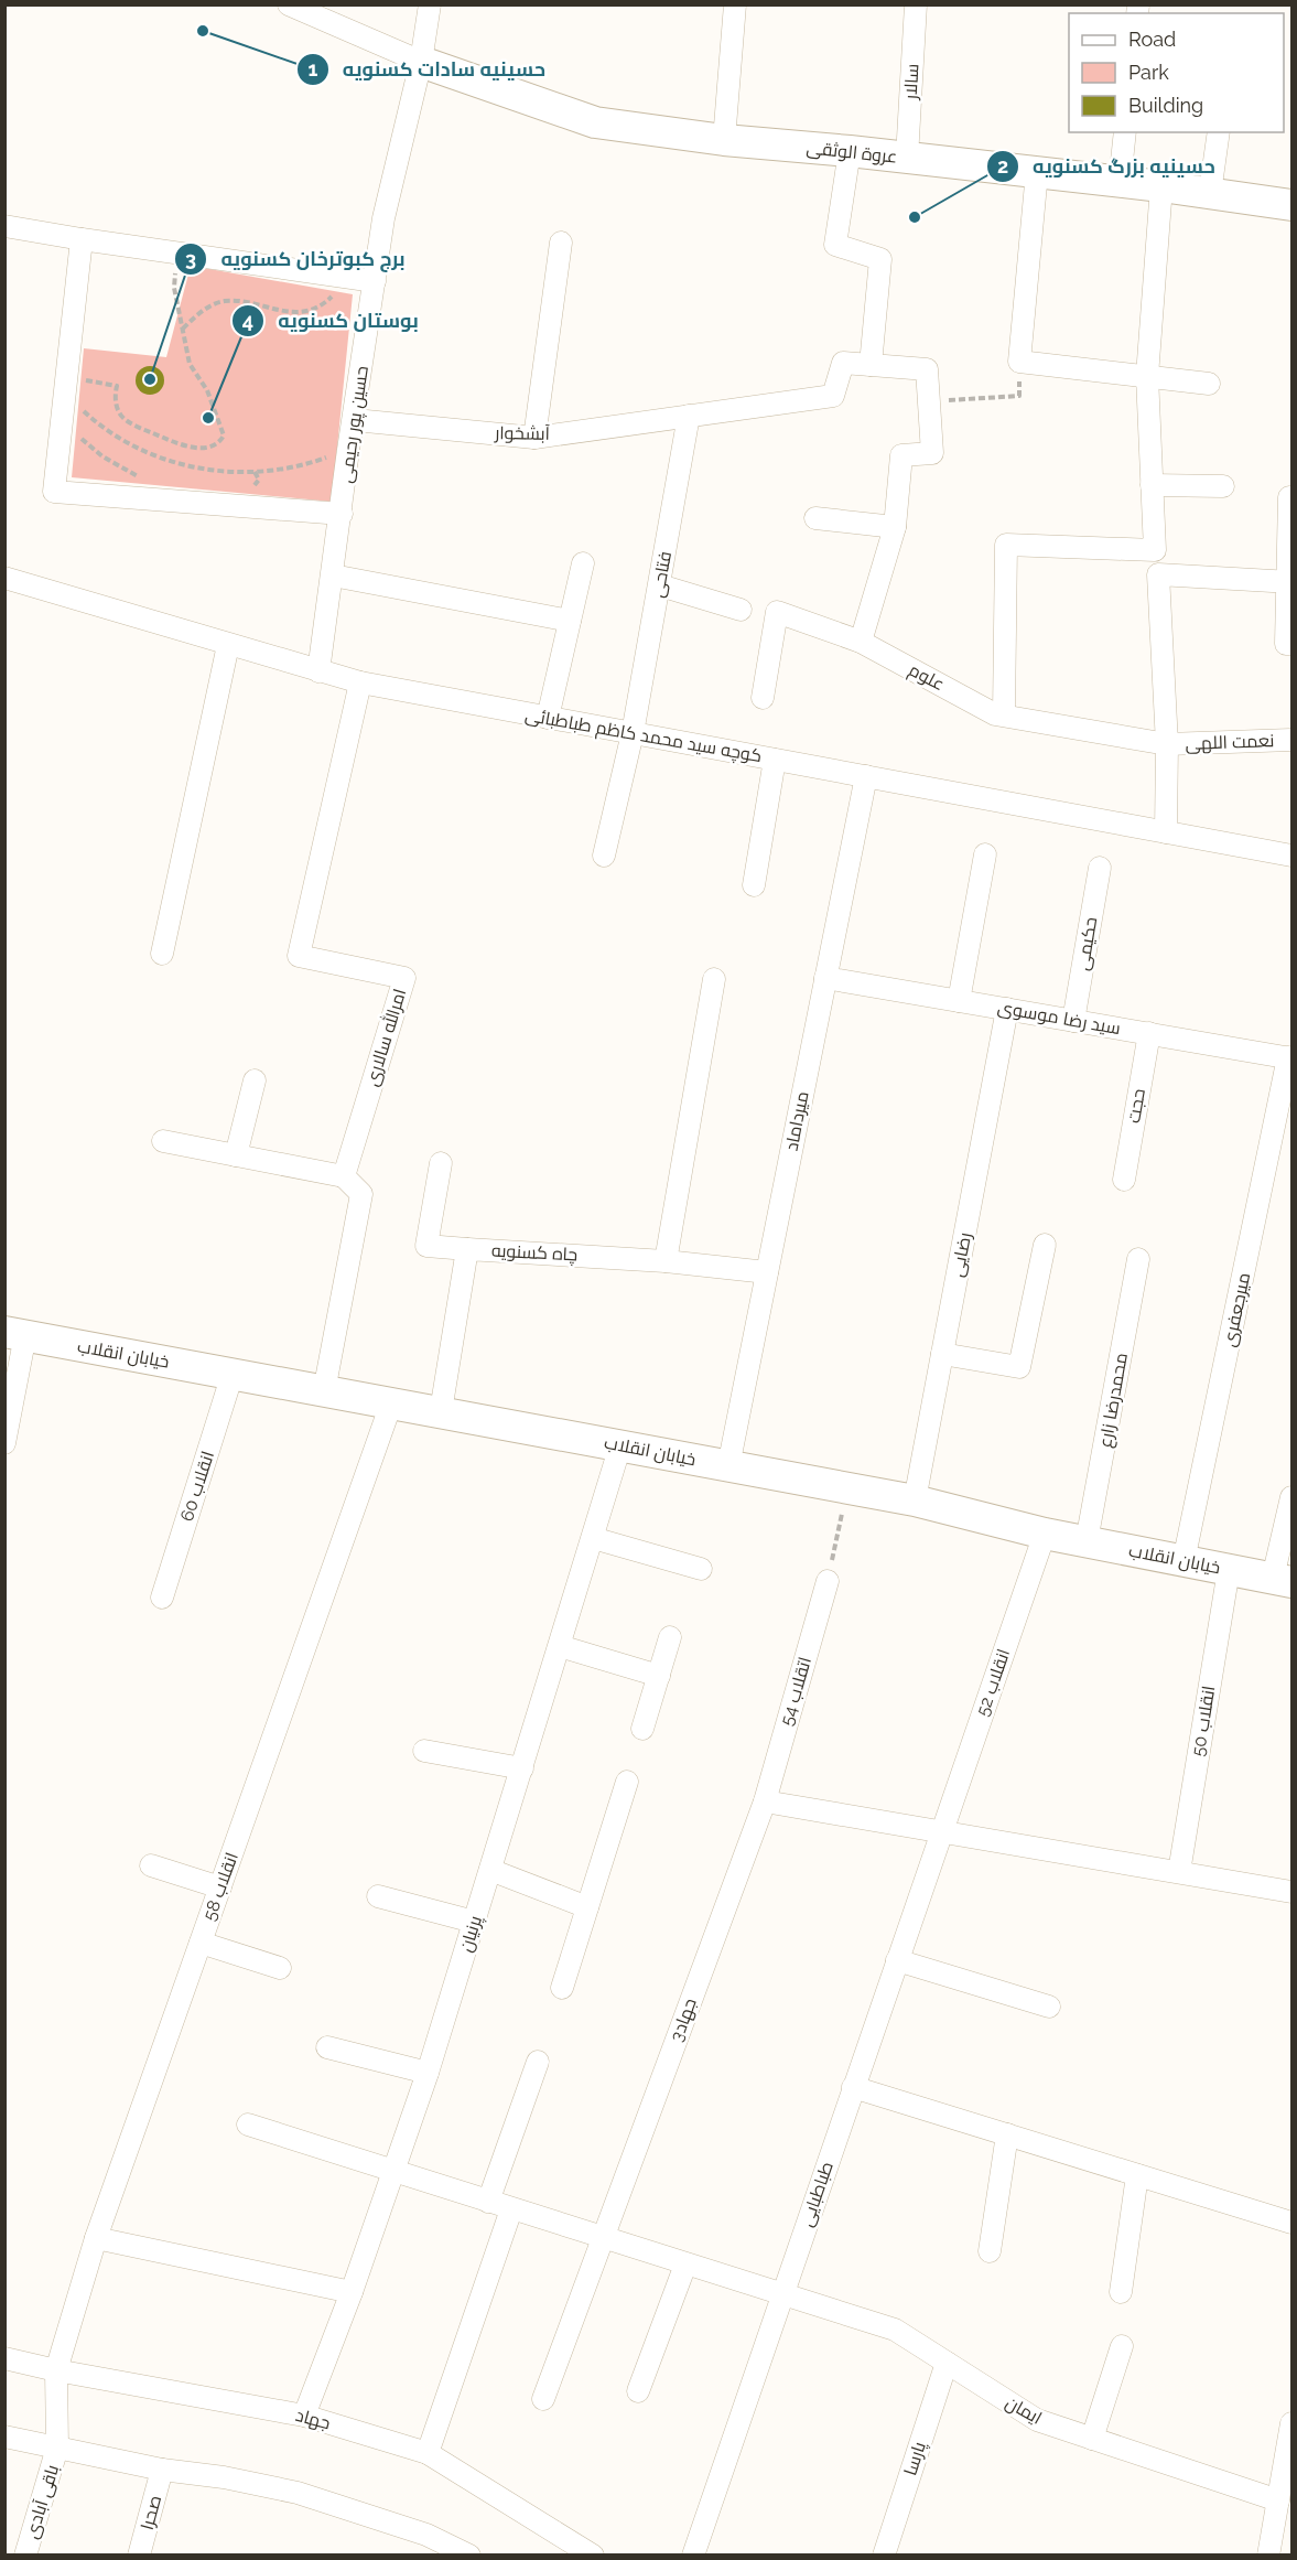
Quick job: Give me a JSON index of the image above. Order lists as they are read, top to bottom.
{
  "streets": {
    "main road": ["عروة الوثقی", "خیابان انقلاب"],
    "street": [
      "سالار",
      "حسین پور رحیمی",
      "آبشخوار",
      "فتاحی",
      "علوم",
      "کوچه سید محمد کاظم طباطبائی",
      "نعمت اللهی",
      "حکیمی",
      "سید رضا موسوی",
      "امرالله سالاری",
      "حجت",
      "میرداماد",
      "چاه کسنویه",
      "رضایی",
      "میرجعفری",
      "محمدرضا زارع",
      "انقلاب 60",
      "انقلاب 52",
      "اتقلاب 54",
      "انقلاب 50",
      "انقلاب 58",
      "پرنیان",
      "جهاد3",
      "طباطبایی",
      "ایمان",
      "جهاد",
      "پارسا",
      "باقی آبادی",
      "صحرا"
    ]
  },
  "crossings": [
    ["سالار", "عروة الوثقی"],
    ["عروة الوثقی", "حسین پور رحیمی"],
    ["حسین پور رحیمی", "آبشخوار"],
    ["حسین پور رحیمی", "کوچه سید محمد کاظم طباطبائی"],
    ["آبشخوار", "فتاحی"],
    ["فتاحی", "کوچه سید محمد کاظم طباطبائی"],
    ["علوم", "نعمت اللهی"],
    ["کوچه سید محمد کاظم طباطبائی", "امرالله سالاری"],
    ["کوچه سید محمد کاظم طباطبائی", "میرداماد"],
    ["حکیمی", "سید رضا موسوی"],
    ["سید رضا موسوی", "حجت"],
    ["سید رضا موسوی", "میرداماد"],
    ["سید رضا موسوی", "رضایی"],
    ["سید رضا موسوی", "میرجعفری"],
    ["میرداماد", "چاه کسنویه"],
    ["میرداماد", "خیابان انقلاب"],
    ["چاه کسنویه", "خیابان انقلاب"],
    ["رضایی", "خیابان انقلاب"],
    ["میرجعفری", "خیابان انقلاب"],
    ["خیابان انقلاب", "محمدرضا زارع"],
    ["خیابان انقلاب", "انقلاب 60"],
    ["خیابان انقلاب", "انقلاب 52"],
    ["خیابان انقلاب", "انقلاب 50"],
    ["خیابان انقلاب", "انقلاب 58"],
    ["خیابان انقلاب", "پرنیان"],
    ["انقلاب 52", "طباطبایی"],
    ["اتقلاب 54", "جهاد3"],
    ["انقلاب 58", "جهاد"],
    ["انقلاب 58", "باقی آبادی"],
    ["پرنیان", "جهاد"],
    ["طباطبایی", "ایمان"],
    ["ایمان", "پارسا"],
    ["جهاد", "باقی آبادی"]
  ],
  "places": [
    "حسینیه سادات کسنویه",
    "حسینیه بزرگ کسنویه",
    "برج کبوترخان کسنویه",
    "بوستان کسنویه"
  ],
  "legend": ["Road", "Park", "Building"]
}
